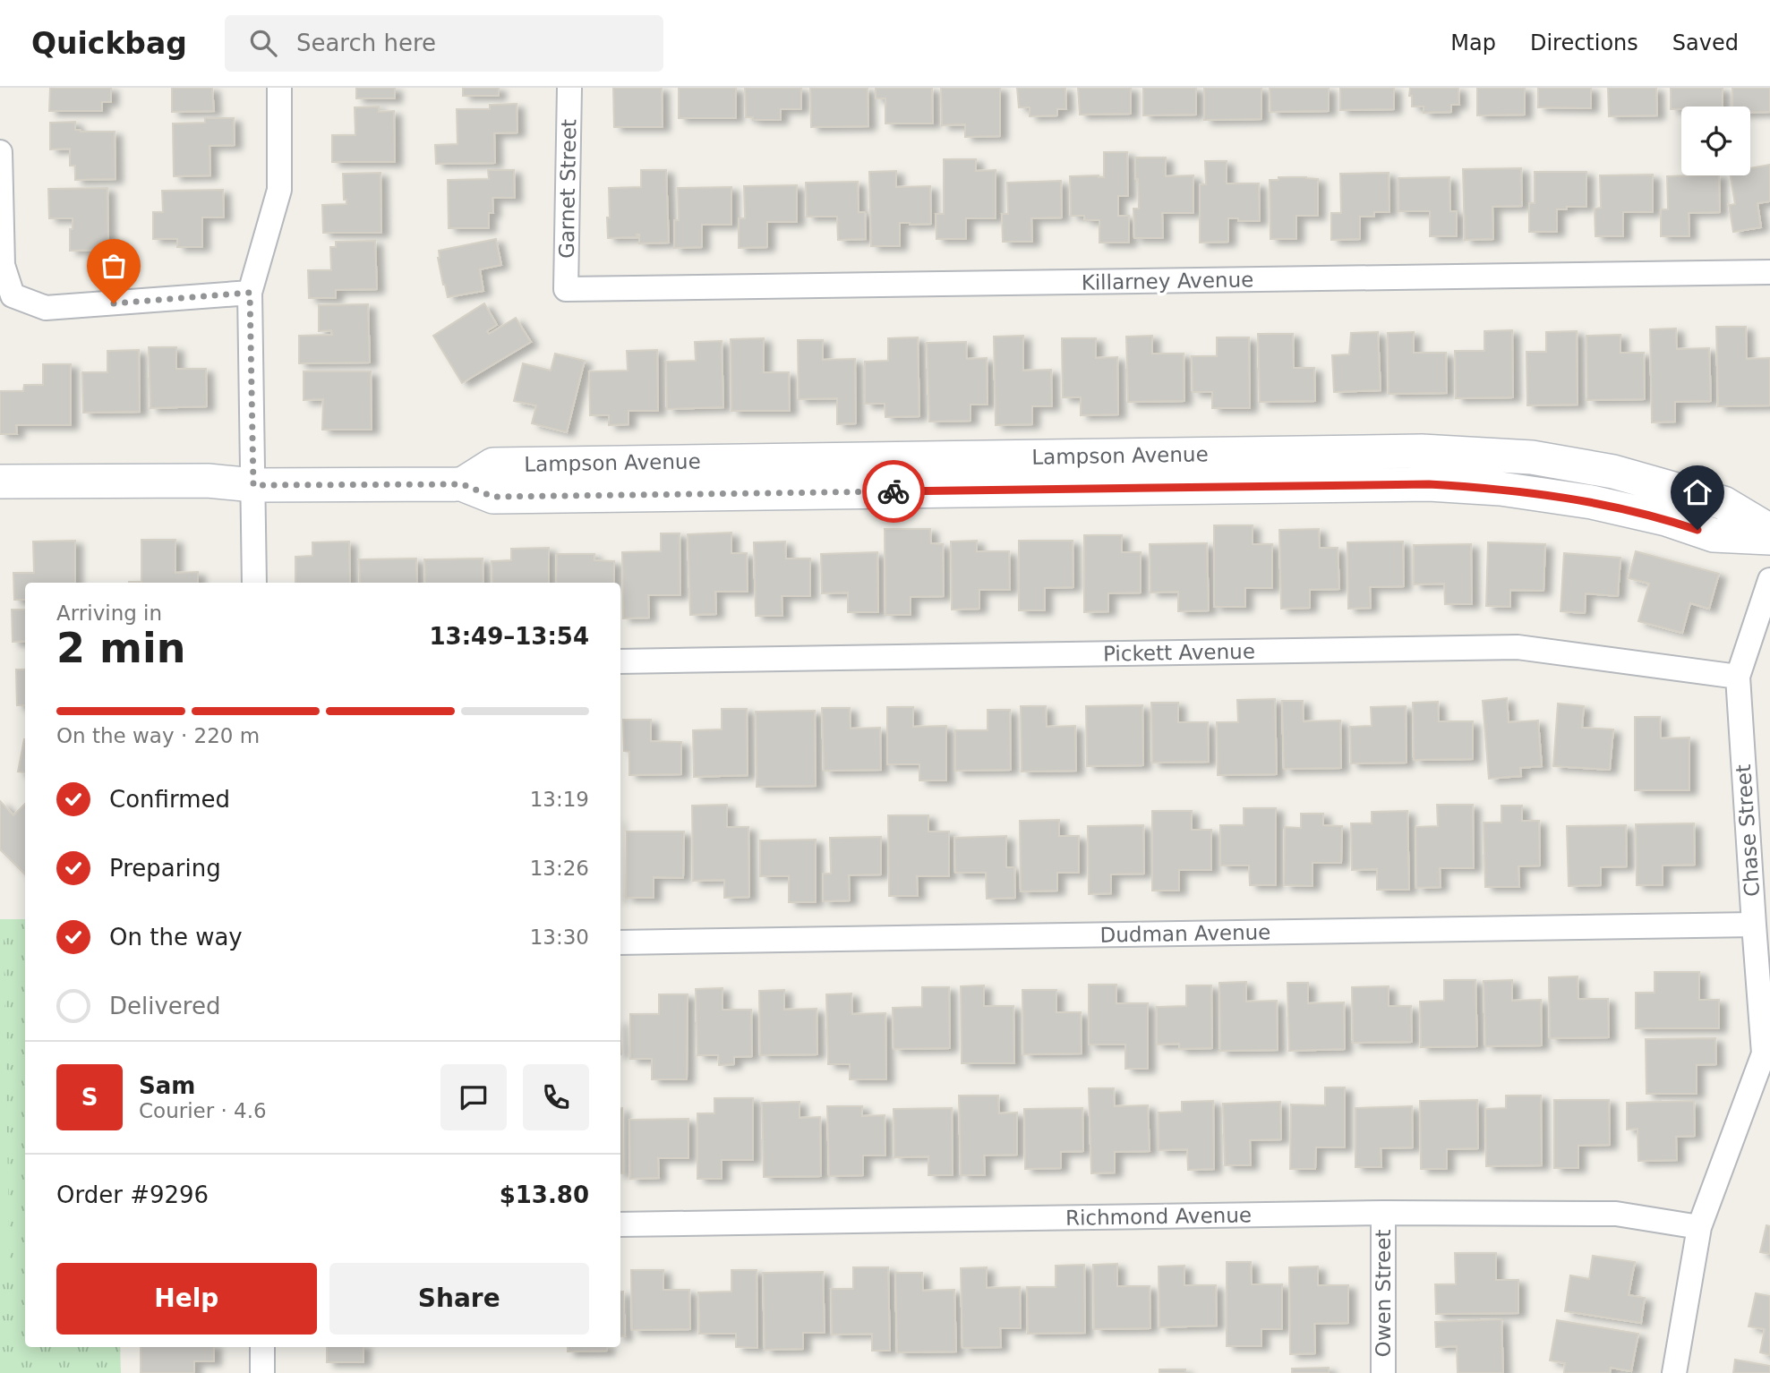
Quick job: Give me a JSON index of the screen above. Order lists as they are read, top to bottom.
{
  "streets": {
    "main road": ["Lampson Avenue"],
    "street": [
      "Garnet Street",
      "Killarney Avenue",
      "Pickett Avenue",
      "Chase Street",
      "Dudman Avenue",
      "Richmond Avenue",
      "Owen Street"
    ]
  },
  "crossings": [
    ["Garnet Street", "Killarney Avenue"],
    ["Pickett Avenue", "Chase Street"],
    ["Chase Street", "Dudman Avenue"],
    ["Chase Street", "Richmond Avenue"],
    ["Richmond Avenue", "Owen Street"]
  ],
  "page": {
    "header": "Quickbag",
    "search": "Search here",
    "nav": ["Map", "Directions", "Saved"],
    "heading": ["2 min", "Arriving in", "13:49–13:54"],
    "panel": [
      "Sam",
      "Courier · 4.6",
      "Order #9296",
      "$13.80"
    ],
    "bar": "On the way · 220 m",
    "list": [
      ["Confirmed", "13:19"],
      ["Preparing", "13:26"],
      ["On the way", "13:30"],
      "Delivered"
    ],
    "round": "S",
    "buttons": ["Help", "Share"]
  }
}
